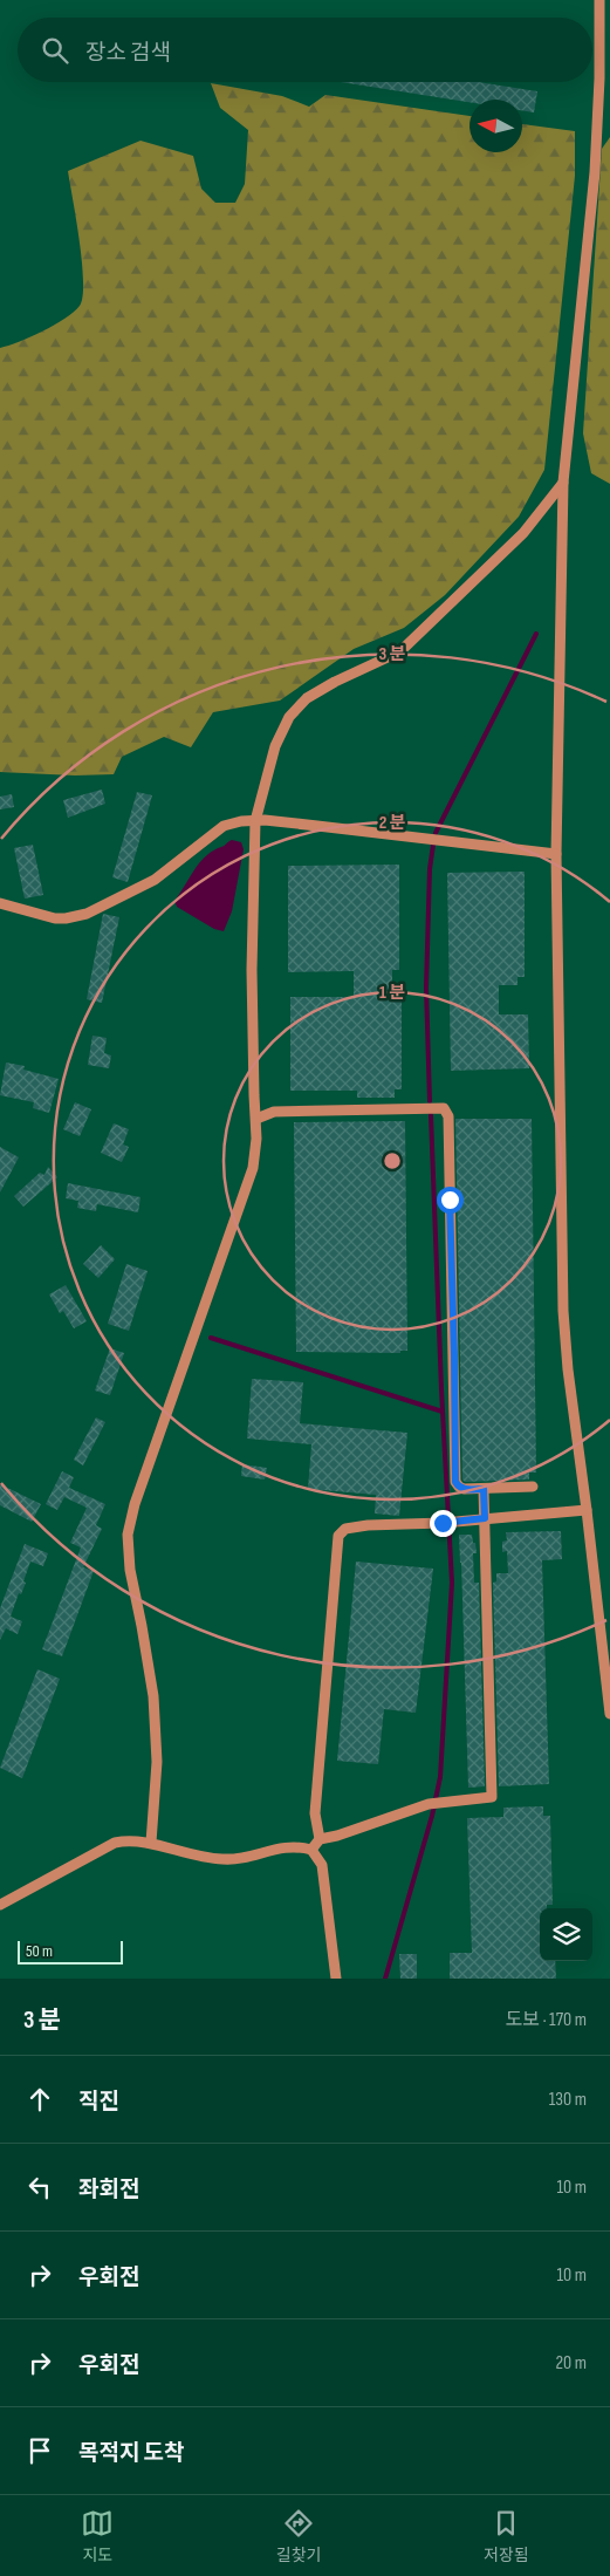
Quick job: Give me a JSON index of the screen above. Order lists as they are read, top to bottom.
{
  "scale_bar": "50 m",
  "north": "left",
  "page": {
    "search": "장소 검색",
    "scale": "50 m",
    "heading": ["3 분", "도보 · 170 m"],
    "list": [
      ["직진", "130 m"],
      ["좌회전", "10 m"],
      ["우회전", "10 m"],
      ["우회전", "20 m"],
      "목적지 도착"
    ],
    "nav": ["지도", "길찾기", "저장됨"]
  },
  "rings": ["3 분", "2 분", "1 분"]
}
